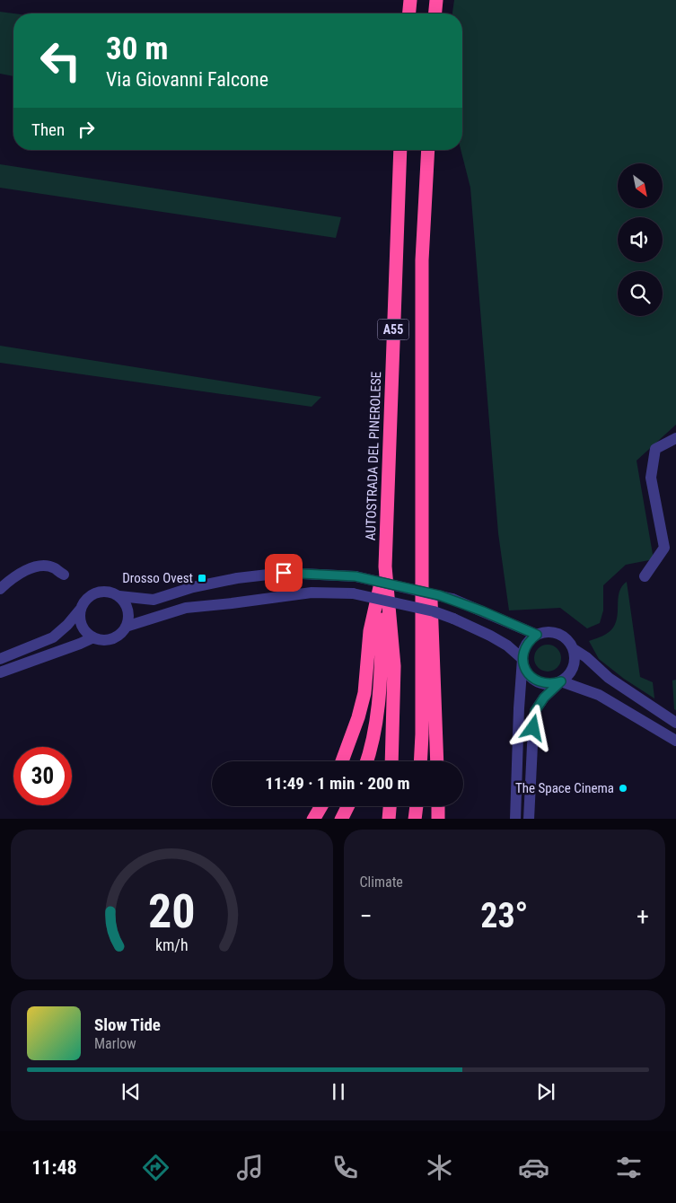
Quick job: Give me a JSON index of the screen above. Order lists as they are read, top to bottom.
{
  "streets": {
    "highway": ["A55", "AUTOSTRADA DEL PINEROLESE"]
  },
  "places": {
    "transit": ["Drosso Ovest"],
    "other": ["The Space Cinema"]
  },
  "north": "bottom right",
  "page": {
    "turn": ["30 m", "Via Giovanni Falcone"],
    "then": "Then",
    "limit": "30",
    "trip": "11:49 · 1 min · 200 m",
    "tile": "Climate",
    "heat": ["−", "23°", "+"],
    "song": ["Slow Tide", "Marlow"],
    "tabs": "11:48",
    "gauge": ["20", "km/h"]
  }
}
